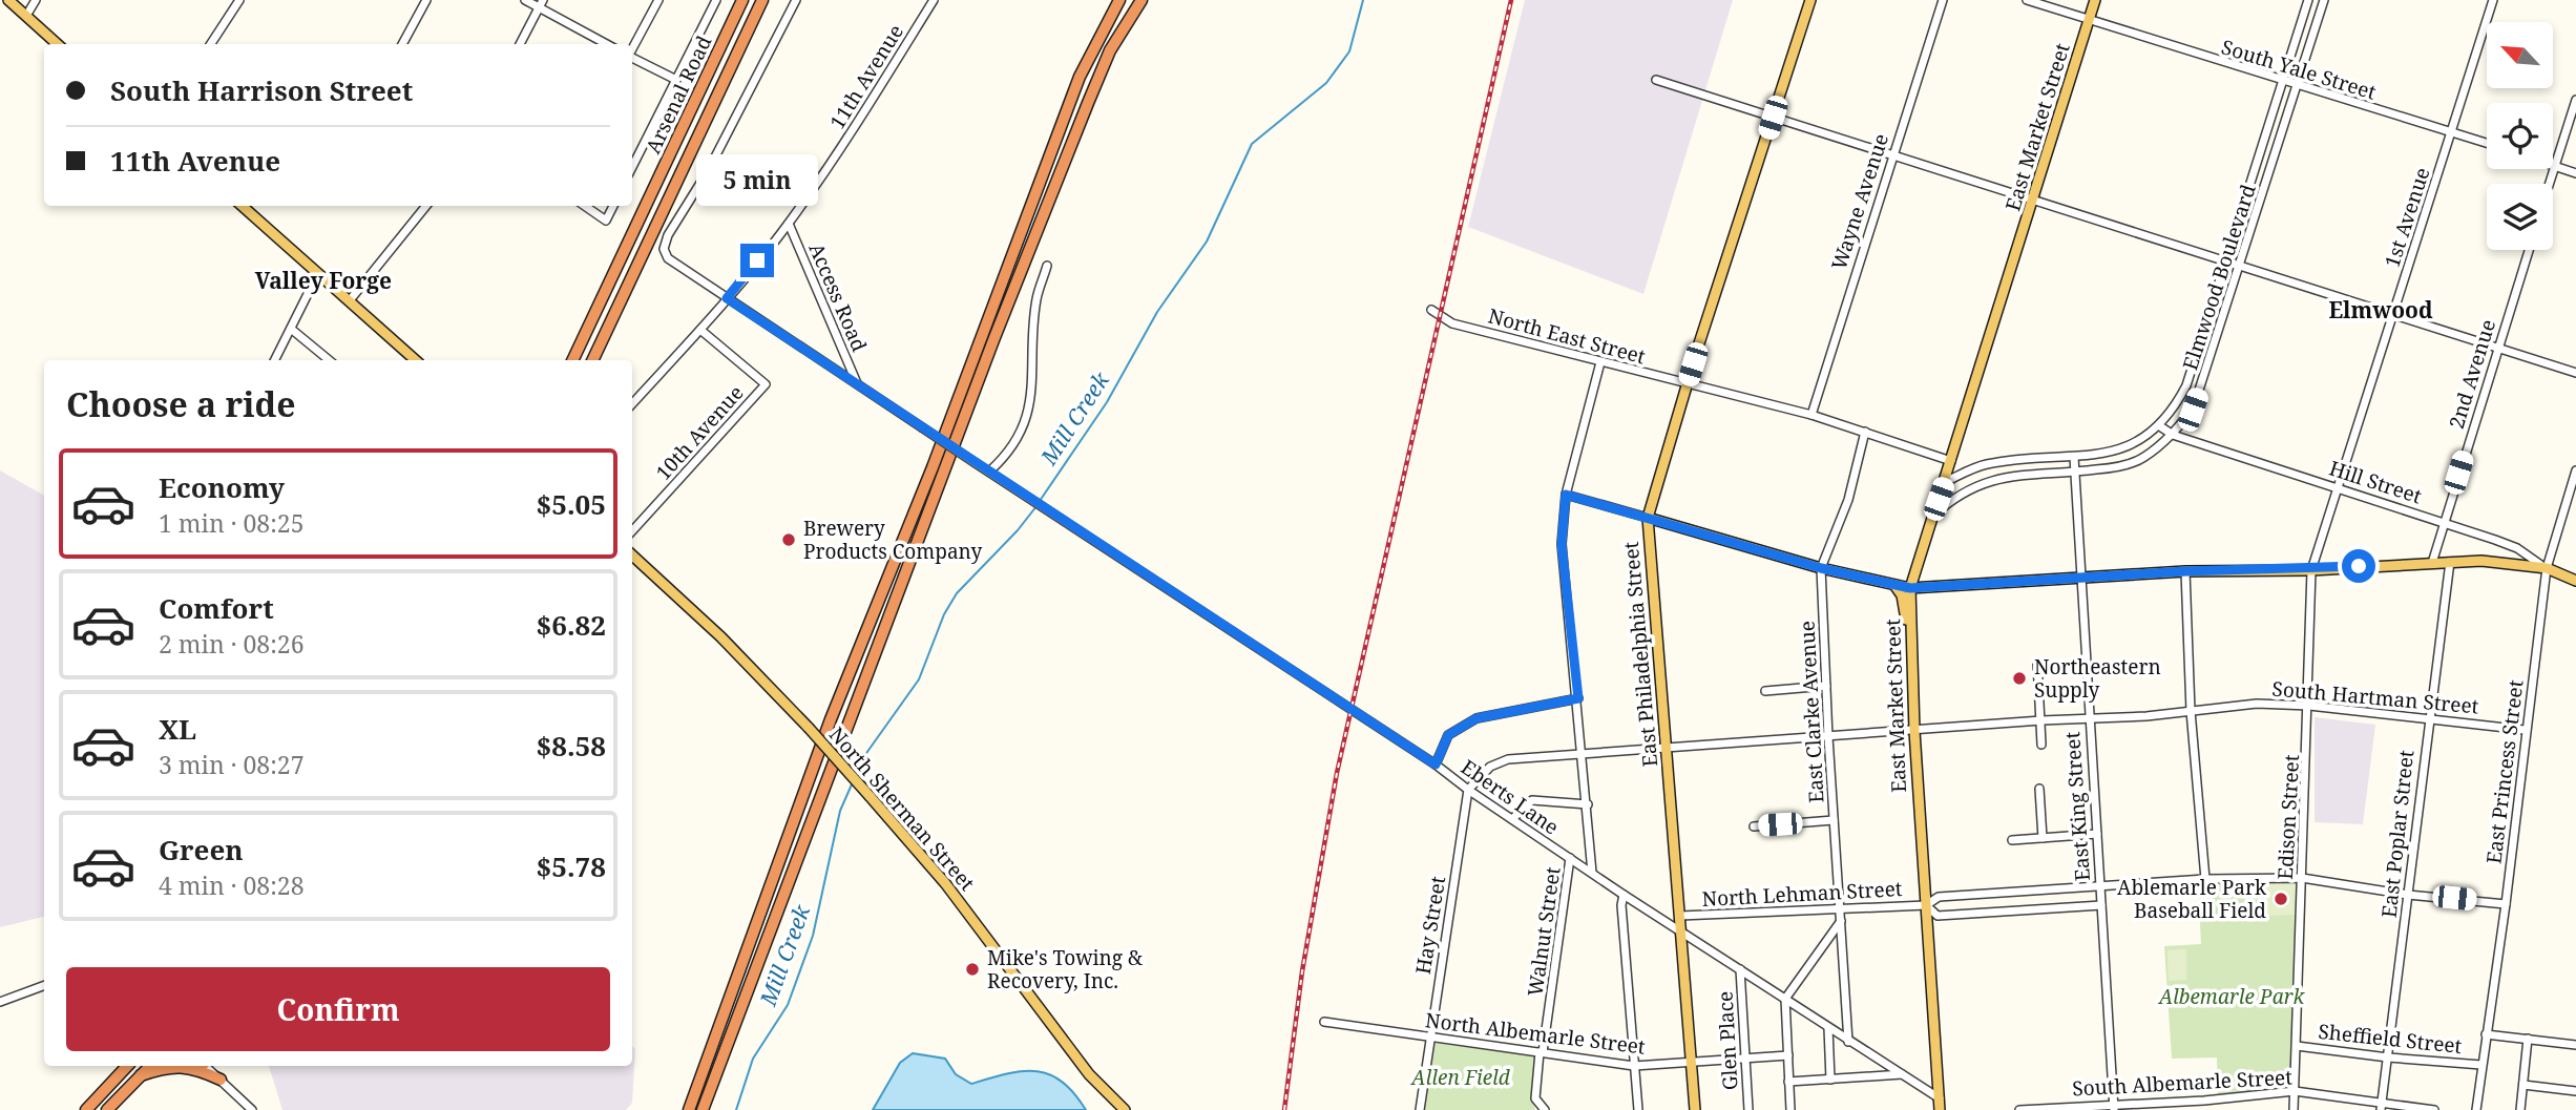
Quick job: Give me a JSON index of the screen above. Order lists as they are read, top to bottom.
{
  "streets": {
    "highway": ["Arsenal Road"],
    "main road": [
      "East Market Street",
      "Hill Street",
      "East Philadelphia Street",
      "North Sherman Street"
    ],
    "street": [
      "South Yale Street",
      "11th Avenue",
      "Wayne Avenue",
      "1st Avenue",
      "Elmwood Boulevard",
      "Access Road",
      "North East Street",
      "2nd Avenue",
      "10th Avenue",
      "South Hartman Street",
      "East Clarke Avenue",
      "East Princess Street",
      "Eberts Lane",
      "East King Street",
      "Edison Street",
      "East Poplar Street",
      "North Lehman Street",
      "Hay Street",
      "Walnut Street",
      "North Albemarle Street",
      "Sheffield Street",
      "Glen Place",
      "South Albemarle Street"
    ]
  },
  "crossings": [
    ["South Yale Street", "East Market Street"],
    ["South Yale Street", "1st Avenue"],
    ["South Yale Street", "Elmwood Boulevard"],
    ["11th Avenue", "Access Road"],
    ["11th Avenue", "10th Avenue"],
    ["11th Avenue", "Eberts Lane"],
    ["East Market Street", "Elmwood Boulevard"],
    ["East Market Street", "North East Street"],
    ["East Market Street", "South Hartman Street"],
    ["East Market Street", "Eberts Lane"],
    ["East Market Street", "North Lehman Street"],
    ["Wayne Avenue", "North East Street"],
    ["1st Avenue", "Hill Street"],
    ["1st Avenue", "Edison Street"],
    ["Elmwood Boulevard", "Hill Street"],
    ["Elmwood Boulevard", "East King Street"],
    ["Access Road", "Eberts Lane"],
    ["North East Street", "East Philadelphia Street"],
    ["North East Street", "East Clarke Avenue"],
    ["2nd Avenue", "Hill Street"],
    ["Hill Street", "East Princess Street"],
    ["East Philadelphia Street", "South Hartman Street"],
    ["East Philadelphia Street", "Eberts Lane"],
    ["East Philadelphia Street", "North Lehman Street"],
    ["East Philadelphia Street", "North Albemarle Street"],
    ["South Hartman Street", "East Clarke Avenue"],
    ["South Hartman Street", "East Princess Street"],
    ["South Hartman Street", "Eberts Lane"],
    ["South Hartman Street", "East King Street"],
    ["South Hartman Street", "Edison Street"],
    ["South Hartman Street", "East Poplar Street"],
    ["South Hartman Street", "Hay Street"],
    ["East Clarke Avenue", "Eberts Lane"],
    ["East Clarke Avenue", "North Lehman Street"],
    ["East Princess Street", "Sheffield Street"],
    ["Eberts Lane", "Hay Street"],
    ["Eberts Lane", "Walnut Street"],
    ["Eberts Lane", "Glen Place"],
    ["East King Street", "South Albemarle Street"],
    ["Edison Street", "Sheffield Street"],
    ["Edison Street", "South Albemarle Street"],
    ["East Poplar Street", "Sheffield Street"],
    ["East Poplar Street", "South Albemarle Street"],
    ["Hay Street", "North Albemarle Street"],
    ["Walnut Street", "North Albemarle Street"],
    ["North Albemarle Street", "Glen Place"]
  ],
  "districts": ["Valley Forge", "Elmwood"],
  "water": ["Mill Creek"],
  "parks": ["Albemarle Park", "Allen Field"],
  "places": [
    "Brewery Products Company",
    "Northeastern Supply",
    "Ablemarle Park Baseball Field",
    "Mike's Towing & Recovery, Inc."
  ],
  "north": "top left",
  "page": {
    "banner": ["South Harrison Street", "11th Avenue"],
    "bubble": "5 min",
    "heading": "Choose a ride",
    "list": [
      {
        "name": "Economy",
        "note": "1 min · 08:25",
        "value": "$5.05"
      },
      {
        "name": "Comfort",
        "note": "2 min · 08:26",
        "value": "$6.82"
      },
      {
        "name": "XL",
        "note": "3 min · 08:27",
        "value": "$8.58"
      },
      {
        "name": "Green",
        "note": "4 min · 08:28",
        "value": "$5.78"
      }
    ],
    "buttons": "Confirm"
  }
}
